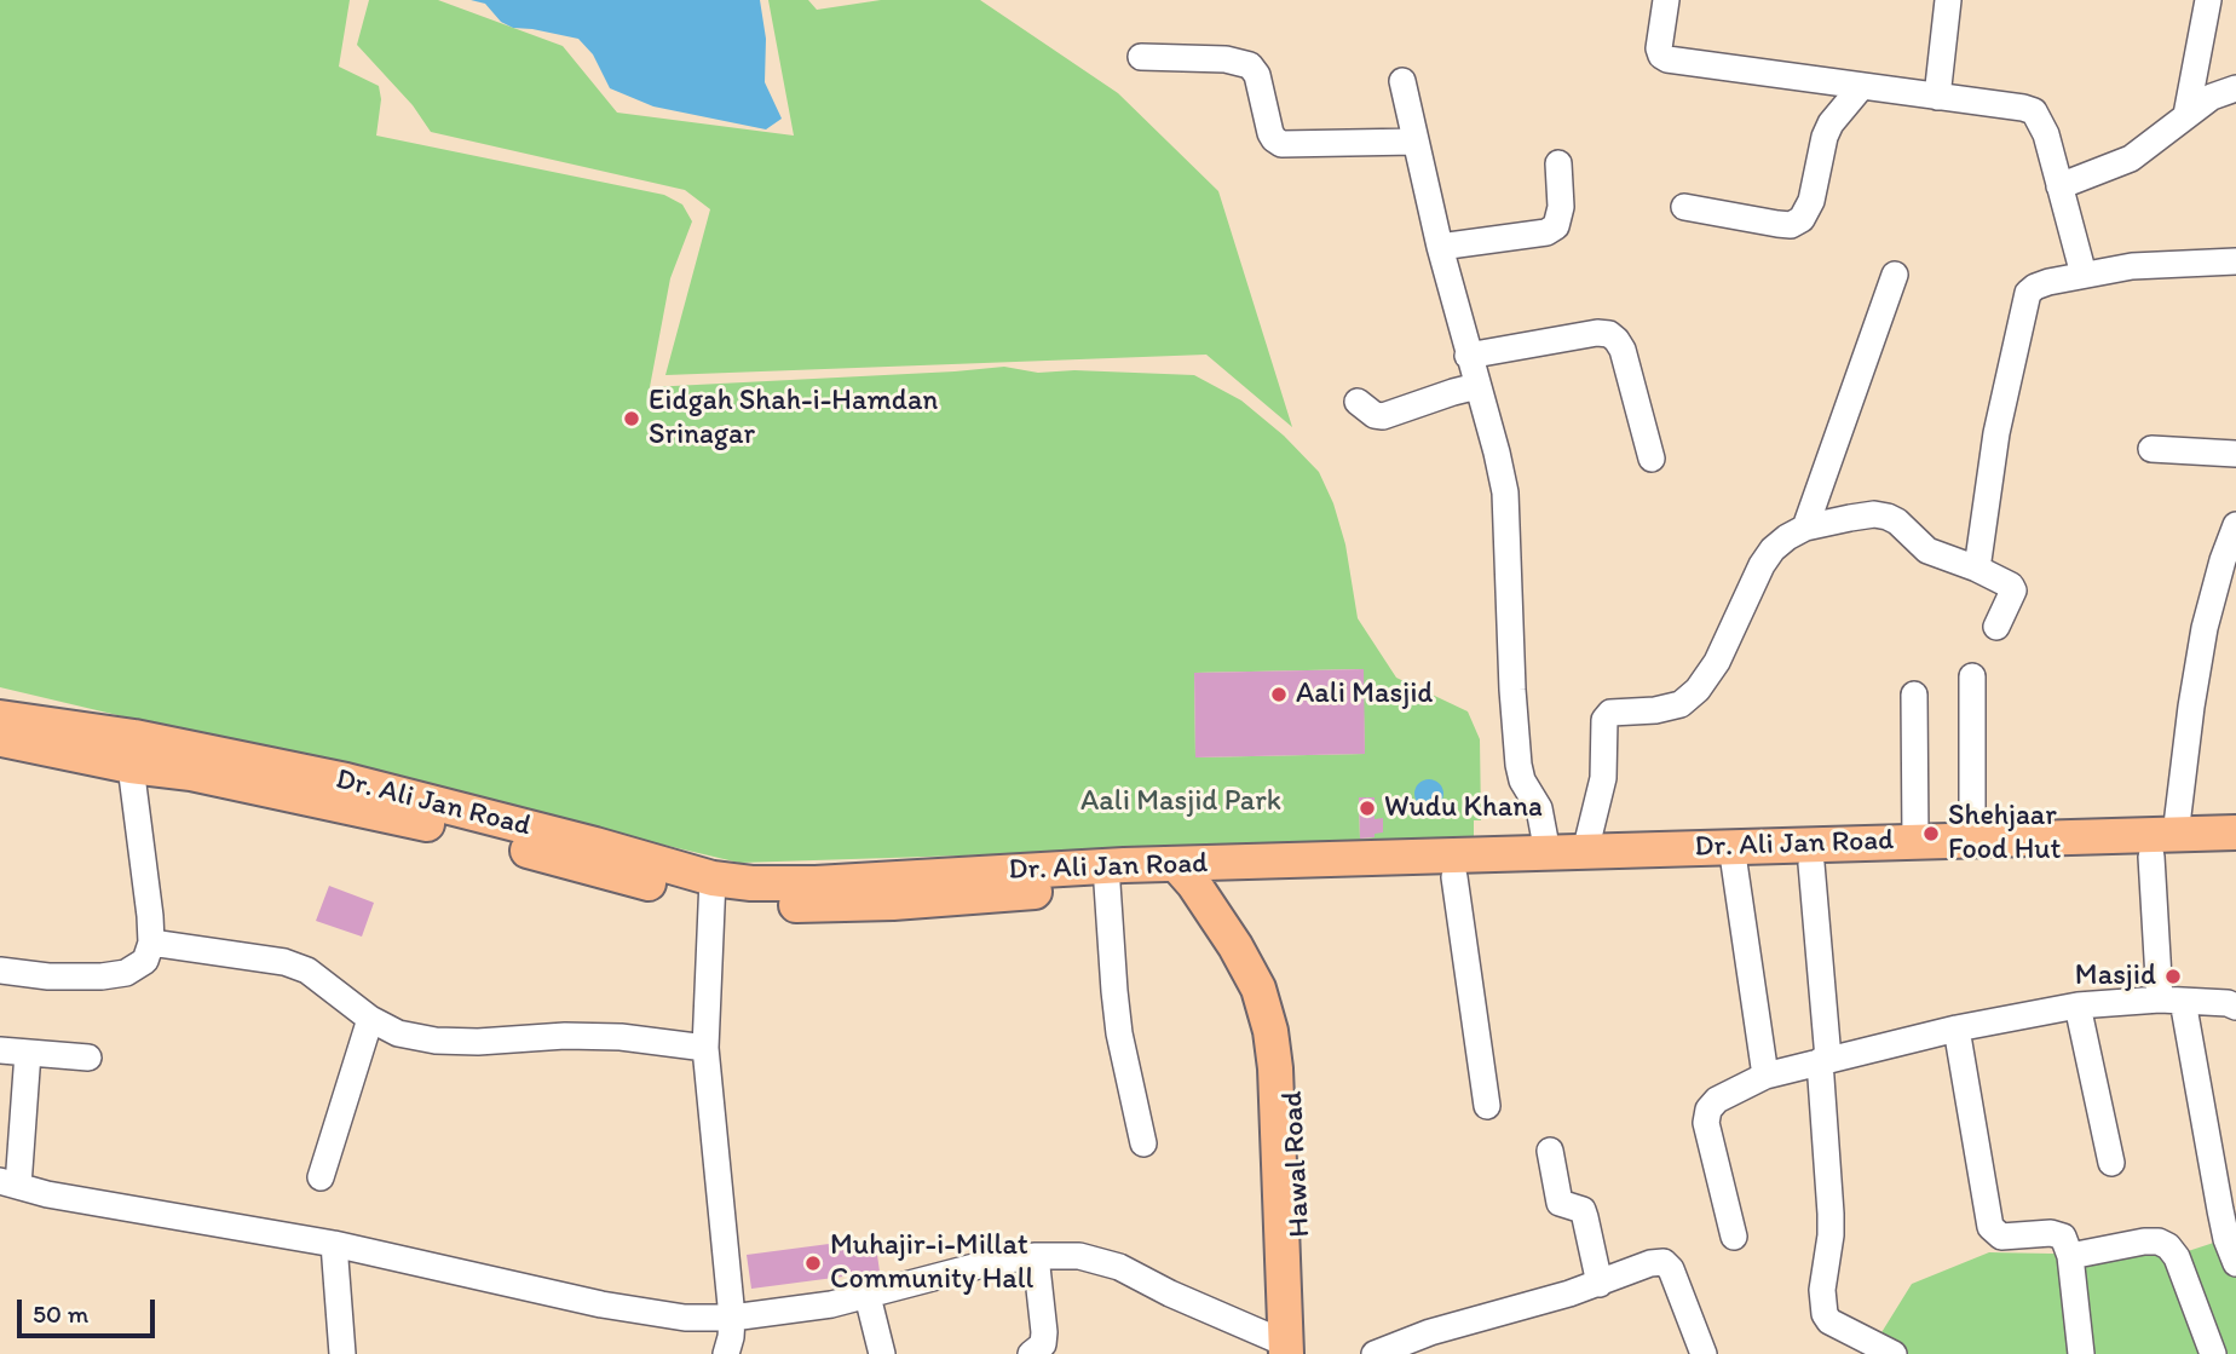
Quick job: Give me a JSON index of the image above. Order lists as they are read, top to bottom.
{
  "streets": {
    "main road": ["Dr. Ali Jan Road", "Hawal Road"]
  },
  "crossings": [
    ["Dr. Ali Jan Road", "Hawal Road"]
  ],
  "parks": ["Aali Masjid Park"],
  "places": [
    "Eidgah Shah-i-Hamdan Srinagar",
    "Aali Masjid",
    "Wudu Khana",
    "Shehjaar Food Hut",
    "Masjid",
    "Muhajir-i-Millat Community Hall"
  ],
  "scale_bar": "50 m"
}
